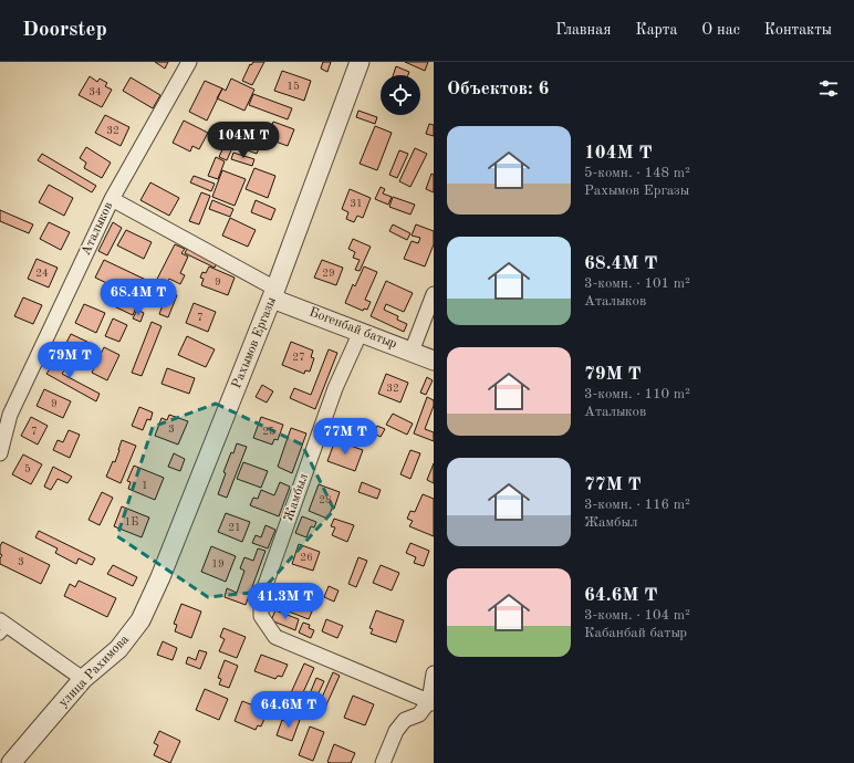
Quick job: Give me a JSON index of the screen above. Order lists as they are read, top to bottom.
{
  "streets": {
    "street": [
      "Аталыков",
      "Богенбай батыр",
      "Рахымов Ергазы",
      "Жамбыл",
      "улица Рахимова"
    ]
  },
  "crossings": [
    ["Богенбай батыр", "Рахымов Ергазы"],
    ["Богенбай батыр", "Жамбыл"],
    ["Рахымов Ергазы", "улица Рахимова"]
  ],
  "house_numbers": [
    "15",
    "34",
    "32",
    "31",
    "24",
    "29",
    "9",
    "7",
    "27",
    "32",
    "9",
    "3",
    "7",
    "25",
    "5",
    "1",
    "28",
    "1Б",
    "21",
    "26",
    "3",
    "19"
  ],
  "page": {
    "header": "Doorstep",
    "nav": [
      "Главная",
      "Карта",
      "О нас",
      "Контакты"
    ],
    "heading": "Объектов: 6",
    "list": [
      {
        "name": "104M ₸",
        "note": "5-комн. · 148 m² · Рахымов Ергазы"
      },
      {
        "name": "68.4M ₸",
        "note": "3-комн. · 101 m² · Аталыков"
      },
      {
        "name": "79M ₸",
        "note": "3-комн. · 110 m² · Аталыков"
      },
      {
        "name": "77M ₸",
        "note": "3-комн. · 116 m² · Жамбыл"
      },
      {
        "name": "64.6M ₸",
        "note": "3-комн. · 104 m² · Кабанбай батыр"
      }
    ],
    "price": [
      "104M ₸",
      "68.4M ₸",
      "79M ₸",
      "77M ₸",
      "41.3M ₸",
      "64.6M ₸"
    ]
  }
}
